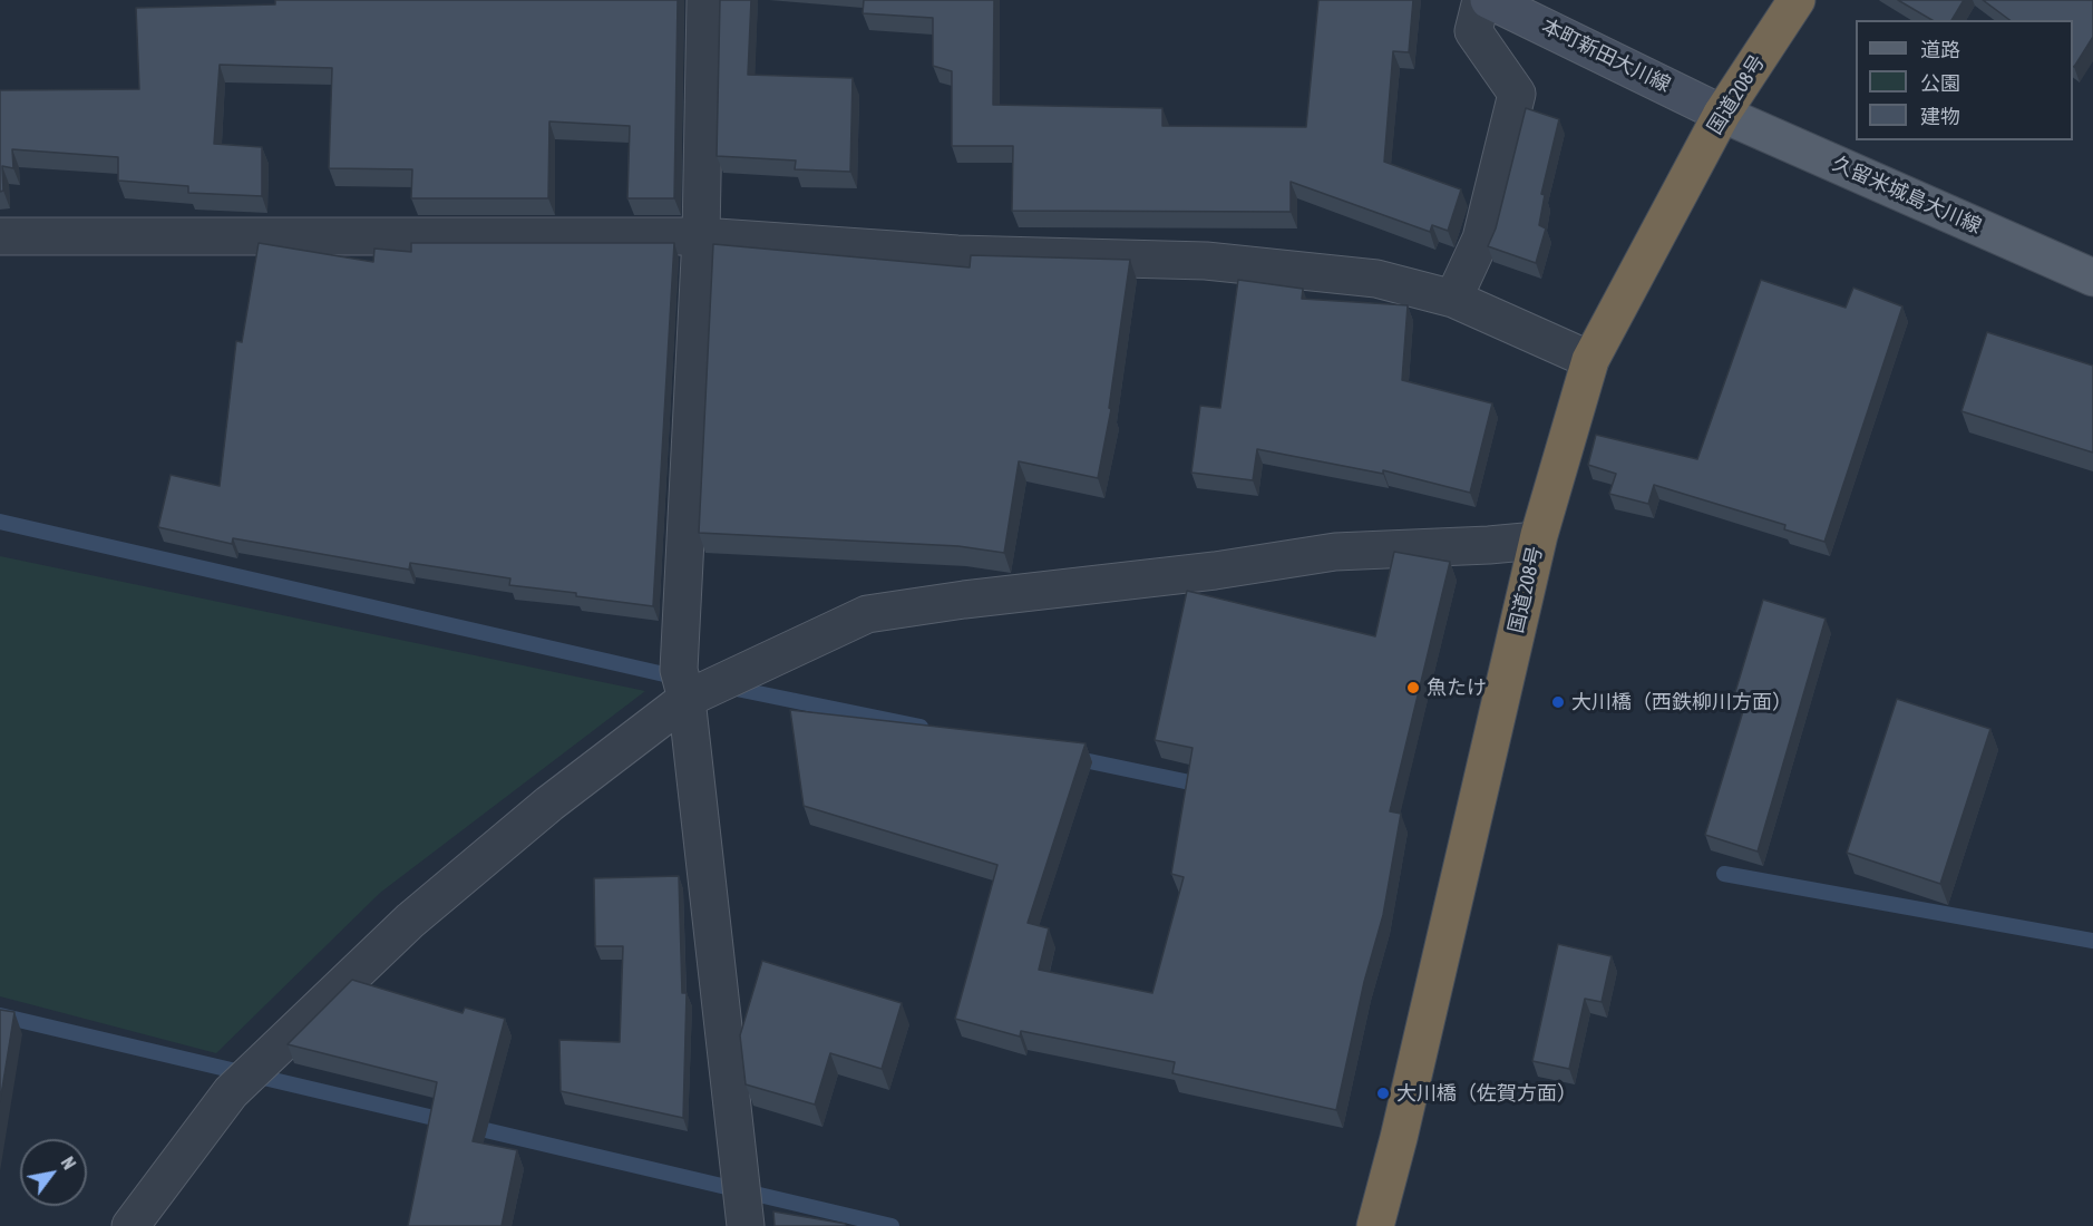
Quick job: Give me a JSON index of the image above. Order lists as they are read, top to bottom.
{
  "streets": {
    "highway": ["国道208号"],
    "main road": ["本町新田大川線", "久留米城島大川線"]
  },
  "crossings": [
    ["本町新田大川線", "国道208号"],
    ["本町新田大川線", "久留米城島大川線"],
    ["国道208号", "久留米城島大川線"]
  ],
  "places": ["魚たけ", "大川橋（西鉄柳川方面）", "大川橋（佐賀方面）"],
  "legend": ["道路", "公園", "建物"],
  "north": "top right"
}
